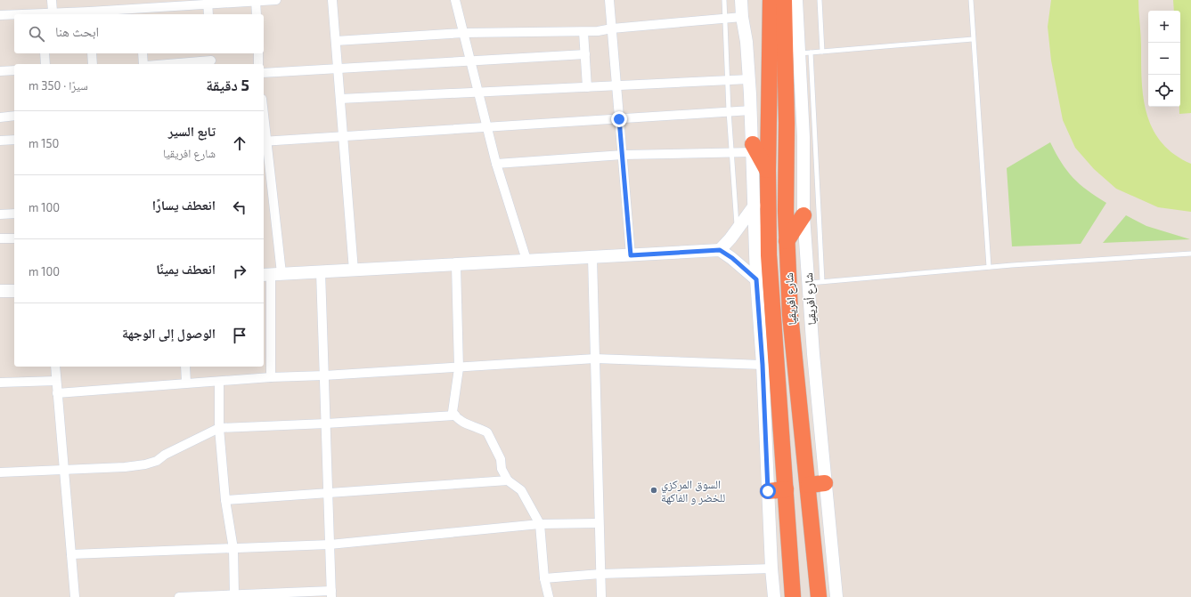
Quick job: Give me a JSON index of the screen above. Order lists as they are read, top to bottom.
{
  "streets": {
    "highway": ["شارع افريقيا"],
    "street": ["شارع أفريقيا"]
  },
  "places": ["السوق المركزي للخضر و الفاكهة"],
  "page": {
    "map_buttons": ["+", "−"],
    "search": "ابحث هنا",
    "heading": ["5 دقيقة", "سيرًا · 350 m"],
    "list": [
      ["تابع السير", "شارع افريقيا", "150 m"],
      ["انعطف يسارًا", "100 m"],
      ["انعطف يمينًا", "100 m"],
      "الوصول إلى الوجهة"
    ]
  }
}
